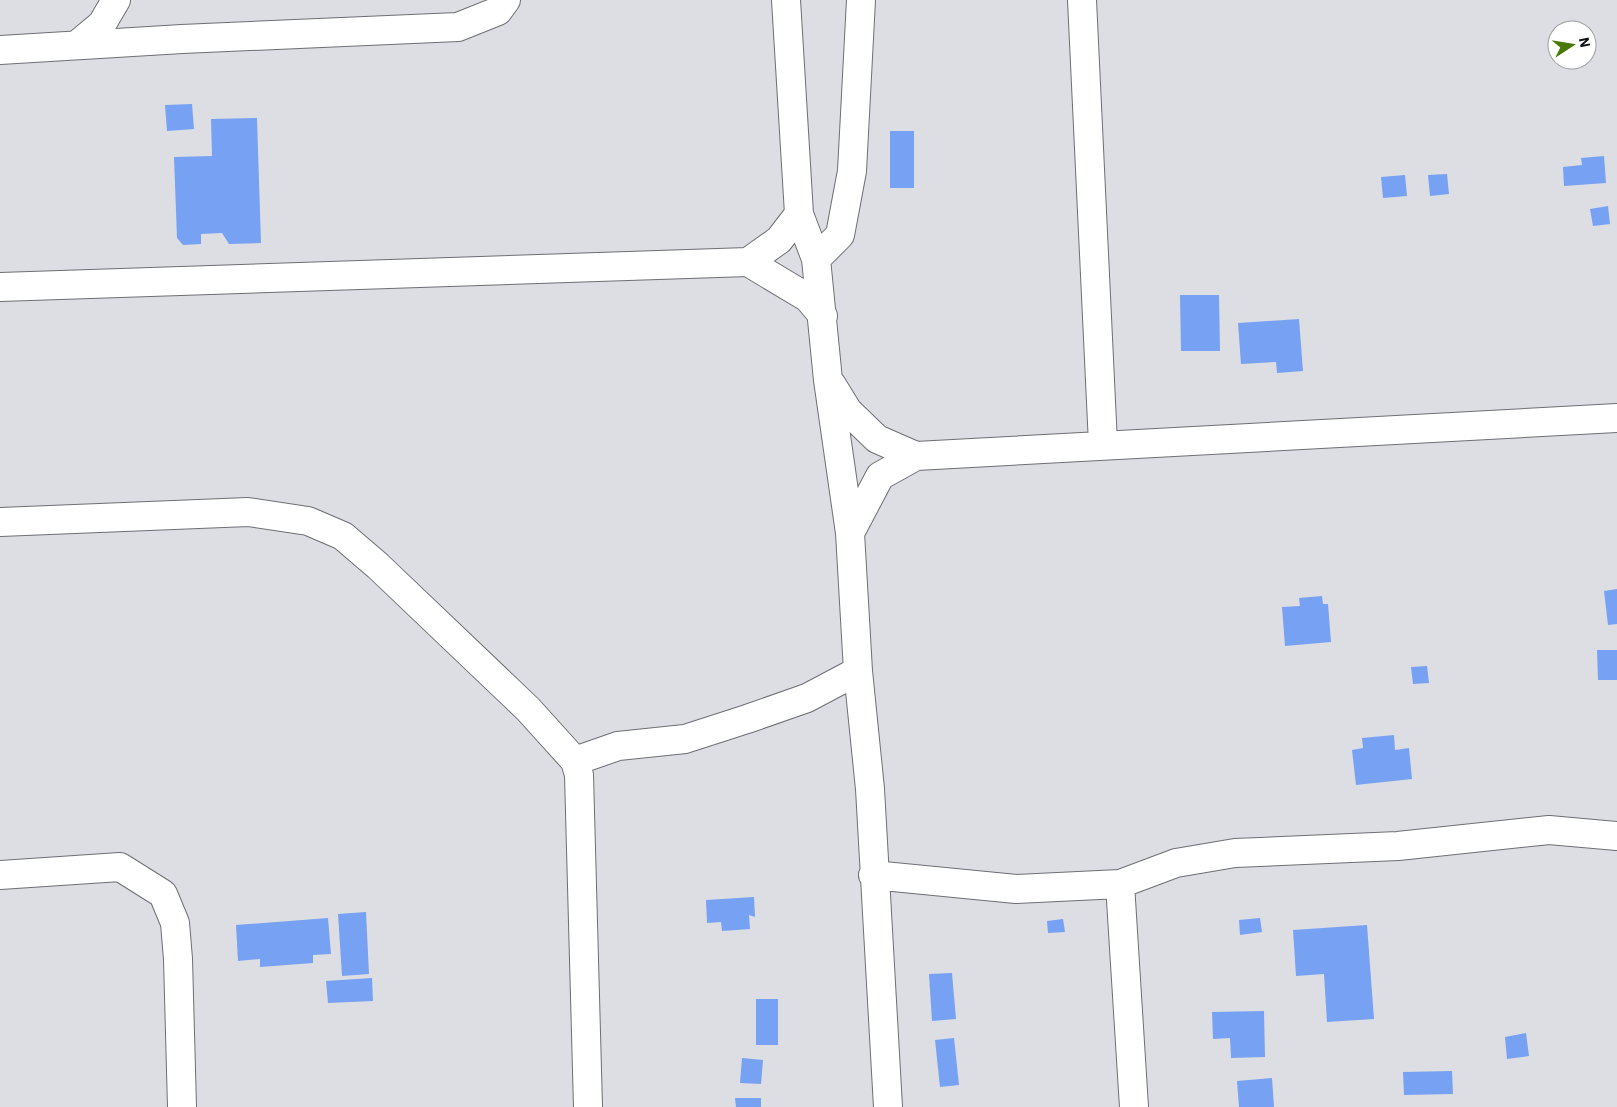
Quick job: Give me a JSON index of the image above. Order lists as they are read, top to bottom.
{
  "north": "right"
}
